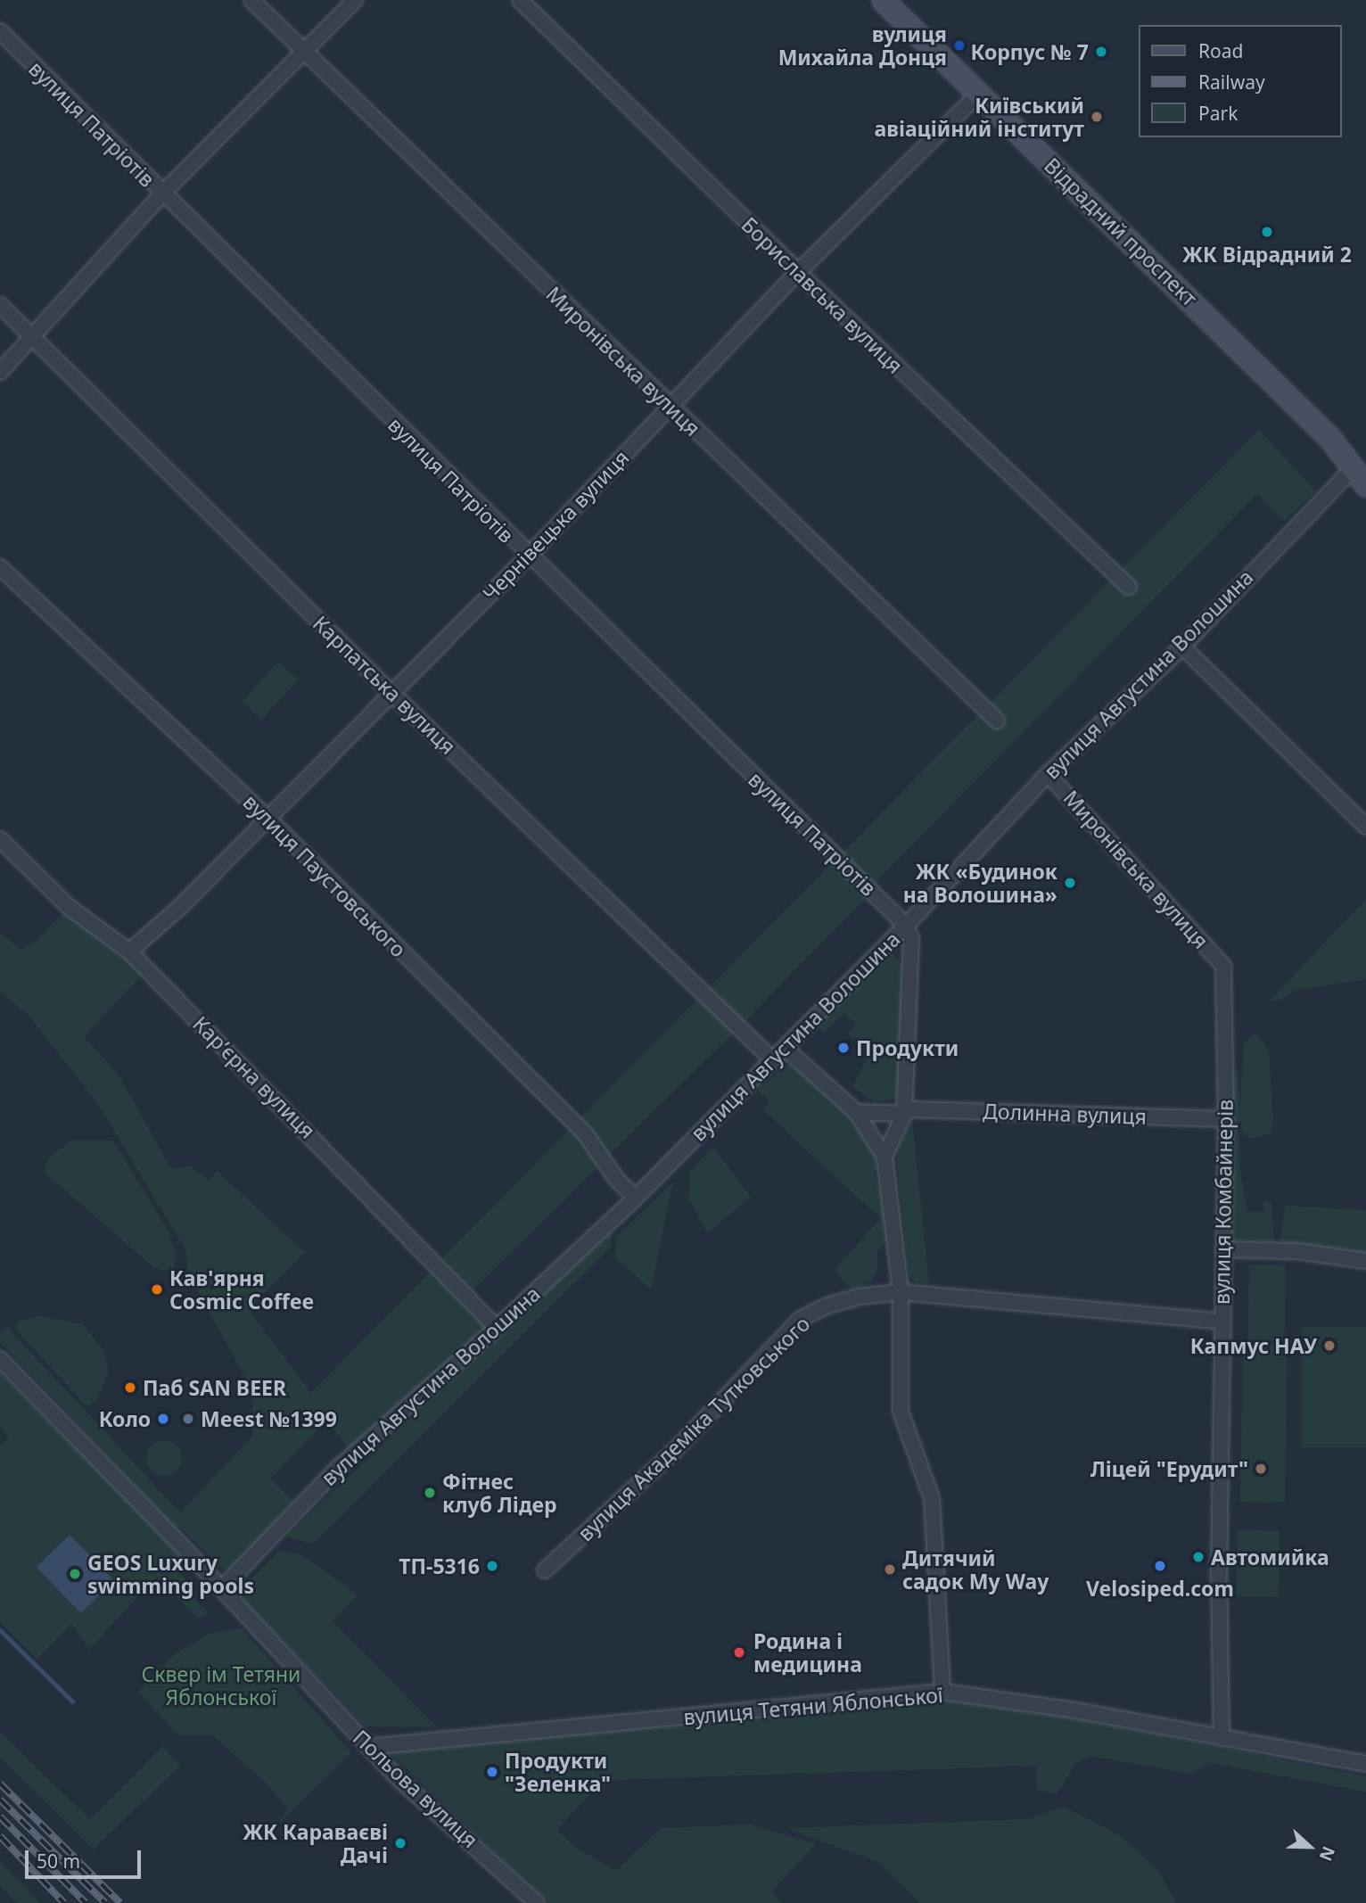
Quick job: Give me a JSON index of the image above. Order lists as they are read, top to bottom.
{
  "streets": {
    "main road": ["Відрадний проспект"],
    "street": [
      "вулиця Патріотів",
      "Бориславська вулиця",
      "Миронівська вулиця",
      "Чернівецька вулиця",
      "вулиця Августина Волошина",
      "Карпатська вулиця",
      "вулиця Паустовського",
      "Карʼєрна вулиця",
      "Долинна вулиця",
      "вулиця Комбайнерів",
      "вулиця Академіка Тутковського",
      "вулиця Тетяни Яблонської",
      "Польова вулиця"
    ]
  },
  "crossings": [
    ["вулиця Патріотів", "Чернівецька вулиця"],
    ["вулиця Патріотів", "вулиця Августина Волошина"],
    ["Відрадний проспект", "Чернівецька вулиця"],
    ["Відрадний проспект", "вулиця Августина Волошина"],
    ["Бориславська вулиця", "Чернівецька вулиця"],
    ["Миронівська вулиця", "Чернівецька вулиця"],
    ["Миронівська вулиця", "вулиця Августина Волошина"],
    ["Миронівська вулиця", "вулиця Комбайнерів"],
    ["Чернівецька вулиця", "Карпатська вулиця"],
    ["Чернівецька вулиця", "вулиця Паустовського"],
    ["Чернівецька вулиця", "Карʼєрна вулиця"],
    ["вулиця Августина Волошина", "Карпатська вулиця"],
    ["вулиця Августина Волошина", "вулиця Паустовського"],
    ["вулиця Августина Волошина", "Карʼєрна вулиця"],
    ["вулиця Августина Волошина", "Польова вулиця"],
    ["Долинна вулиця", "вулиця Комбайнерів"],
    ["вулиця Комбайнерів", "вулиця Академіка Тутковського"],
    ["вулиця Комбайнерів", "вулиця Тетяни Яблонської"],
    ["вулиця Тетяни Яблонської", "Польова вулиця"]
  ],
  "parks": ["Сквер ім Тетяни Яблонської"],
  "places": [
    "вулиця Михайла Донця",
    "Корпус № 7",
    "Київський авіаційний інститут",
    "ЖК Відрадний 2",
    "ЖК «Будинок на Волошина»",
    "Продукти",
    "Кав'ярня Cosmic Coffee",
    "Капмус НАУ",
    "Паб SAN BEER",
    "Коло",
    "Meest №1399",
    "Ліцей \"Ерудит\"",
    "Фітнес клуб Лідер",
    "Автомийка",
    "ТП-5316",
    "Velosiped.com",
    "Дитячий садок My Way",
    "GEOS Luxury swimming pools",
    "Родина і медицина",
    "Продукти \"Зеленка\"",
    "ЖК Караваєві Дачі"
  ],
  "legend": ["Road", "Railway", "Park"],
  "scale_bar": "50 m",
  "north": "right"
}
